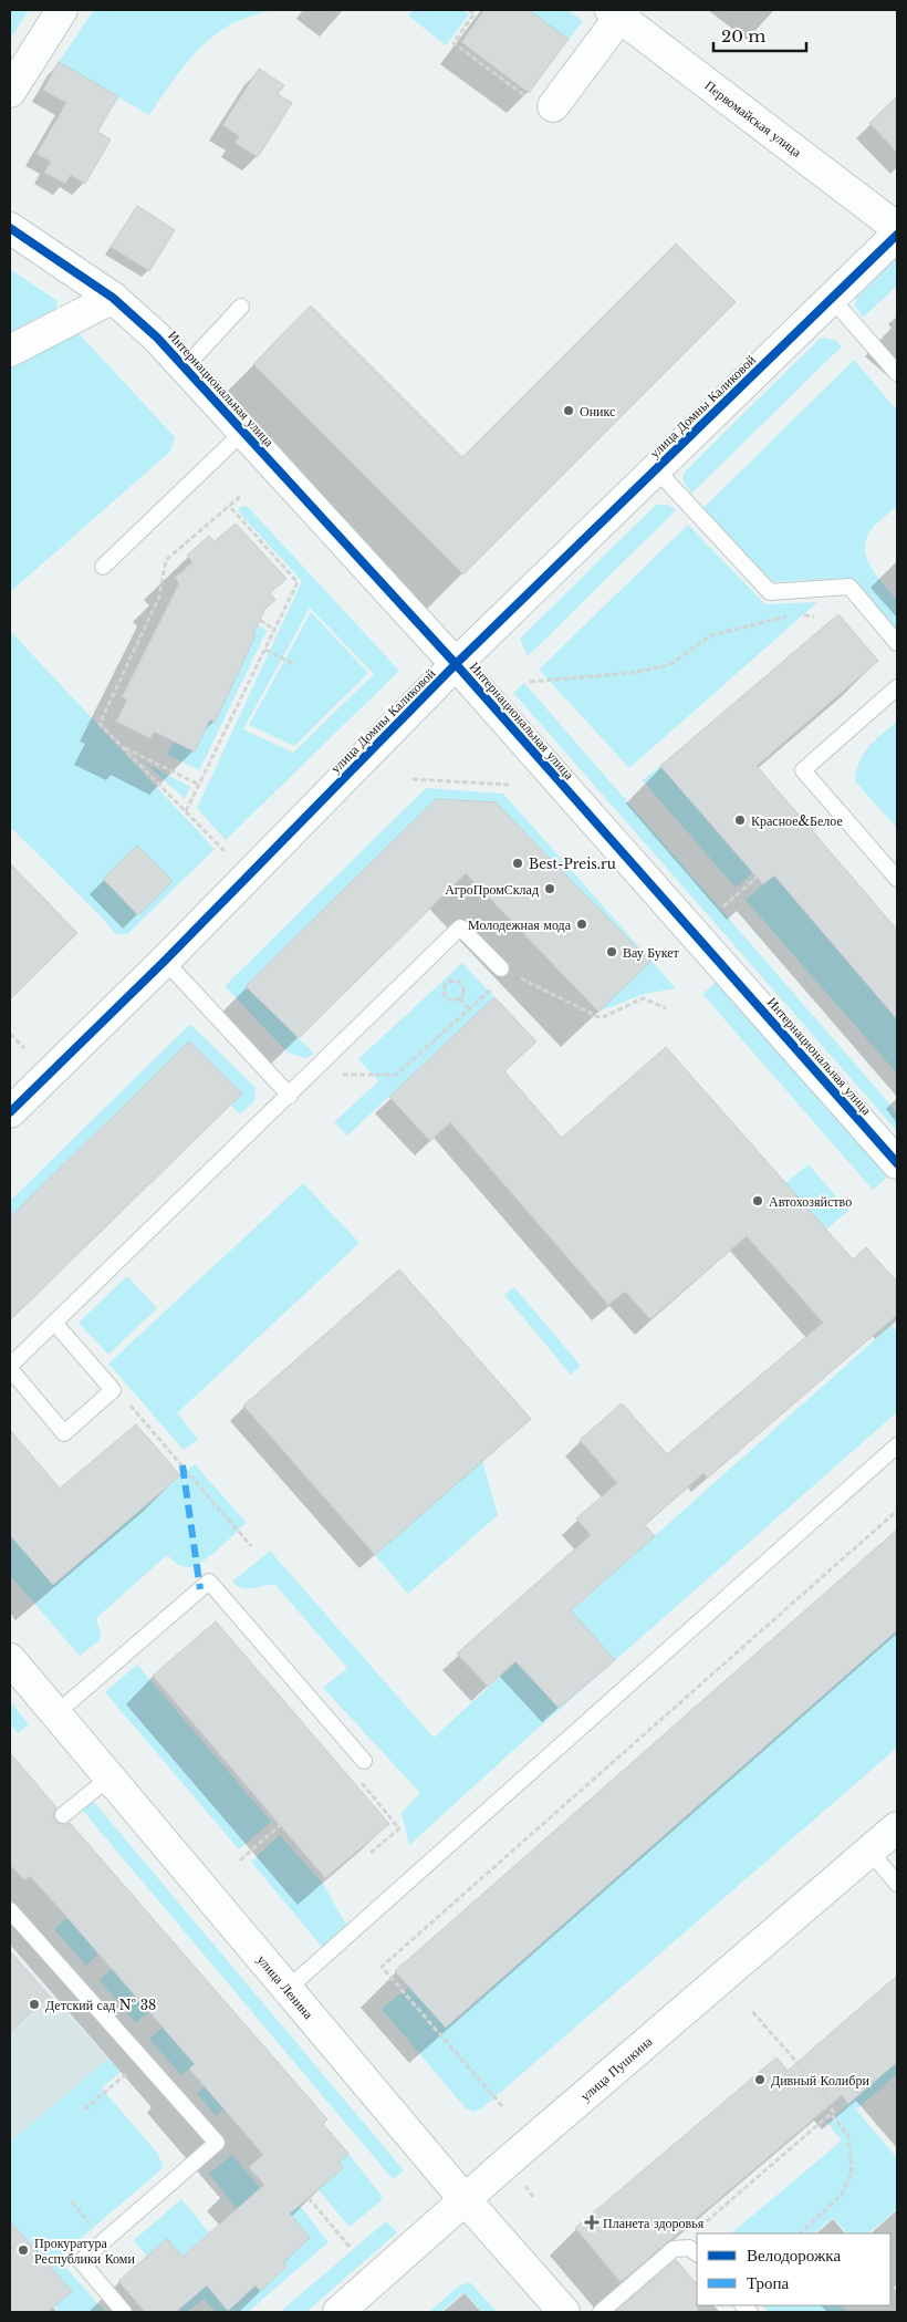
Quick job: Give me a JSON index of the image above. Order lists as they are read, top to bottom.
{
  "streets": {
    "street": [
      "Первомайская улица",
      "Интернациональная улица",
      "улица Домны Каликовой",
      "улица Ленина",
      "улица Пушкина"
    ]
  },
  "crossings": [
    ["Интернациональная улица", "улица Домны Каликовой"],
    ["улица Ленина", "улица Пушкина"]
  ],
  "places": {
    "other": [
      "Оникс",
      "Красное&Белое",
      "Best-Preis.ru",
      "АгроПромСклад",
      "Молодежная мода",
      "Вау Букет",
      "Автохозяйство",
      "Детский сад № 38",
      "Дивный Колибри",
      "Прокуратура Республики Коми"
    ],
    "health": ["Планета здоровья"]
  },
  "legend": ["Велодорожка", "Тропа"],
  "scale_bar": "20 m"
}
